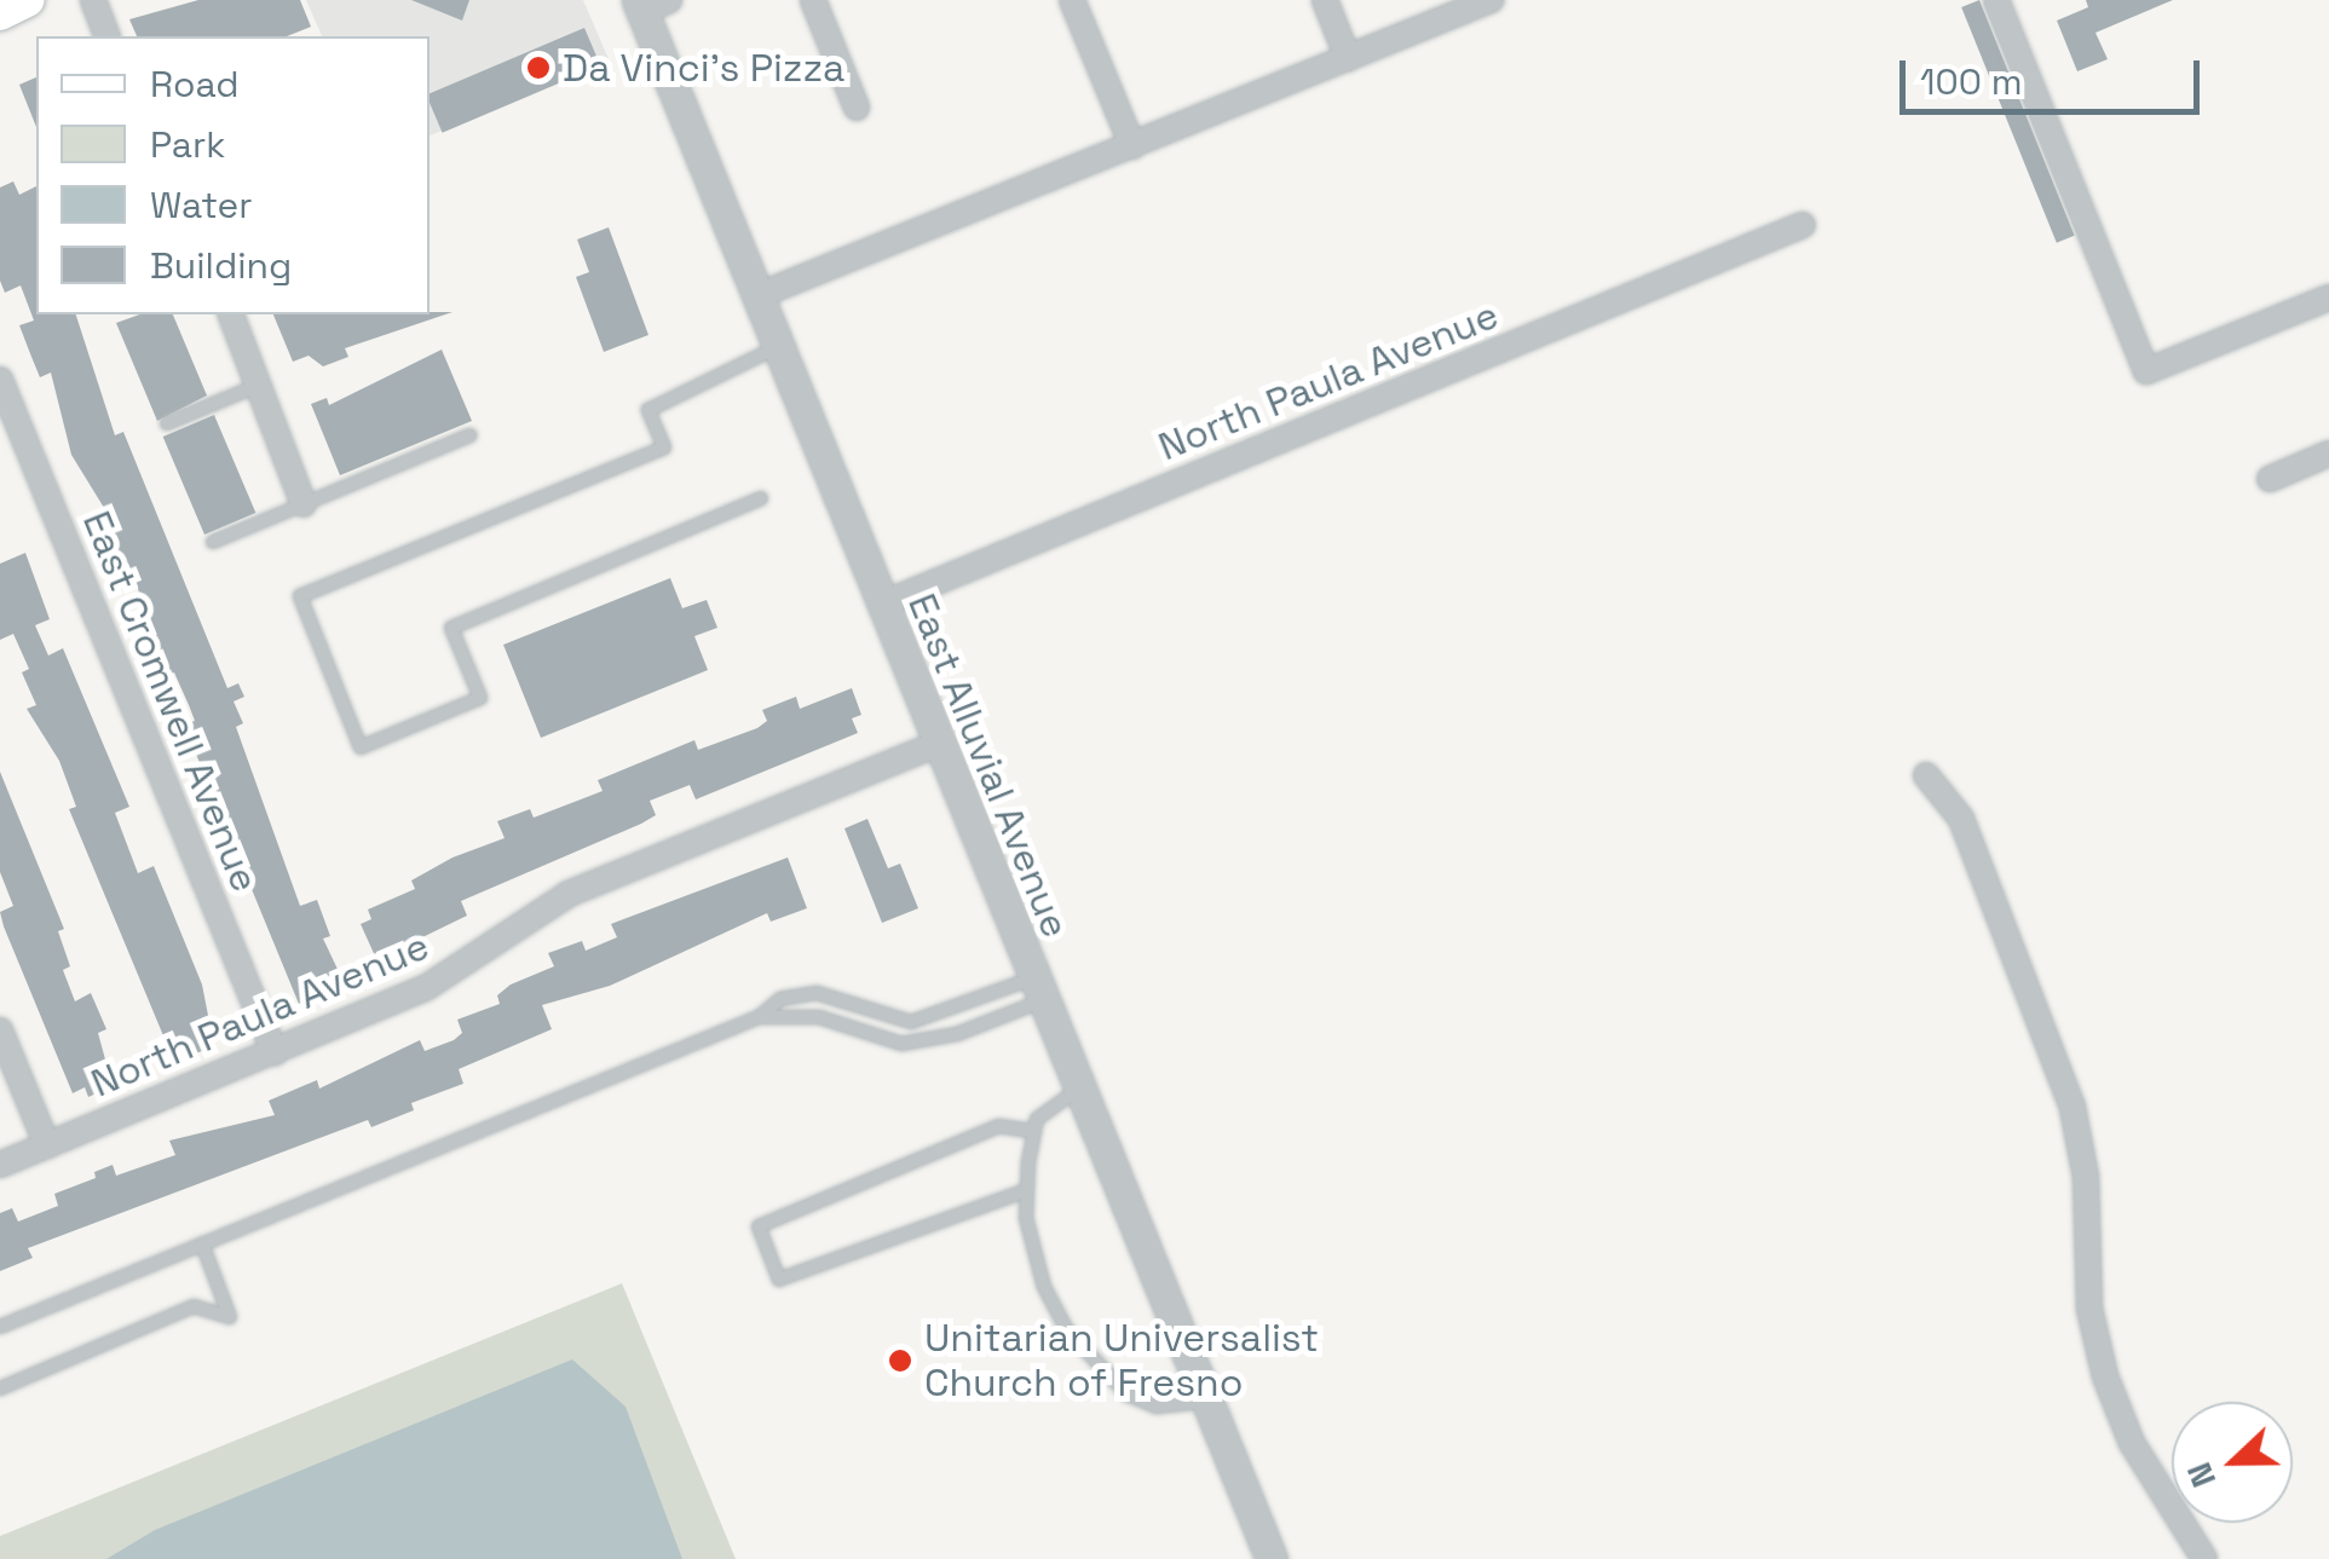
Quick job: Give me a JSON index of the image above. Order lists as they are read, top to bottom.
{
  "streets": {
    "street": ["North Paula Avenue", "East Cromwell Avenue", "East Alluvial Avenue"]
  },
  "crossings": [
    ["North Paula Avenue", "East Cromwell Avenue"],
    ["North Paula Avenue", "East Alluvial Avenue"]
  ],
  "places": ["Da Vinci's Pizza", "Unitarian Universalist Church of Fresno"],
  "legend": [
    "Road",
    "Park",
    "Water",
    "Building"
  ],
  "scale_bar": "100 m",
  "north": "left"
}
